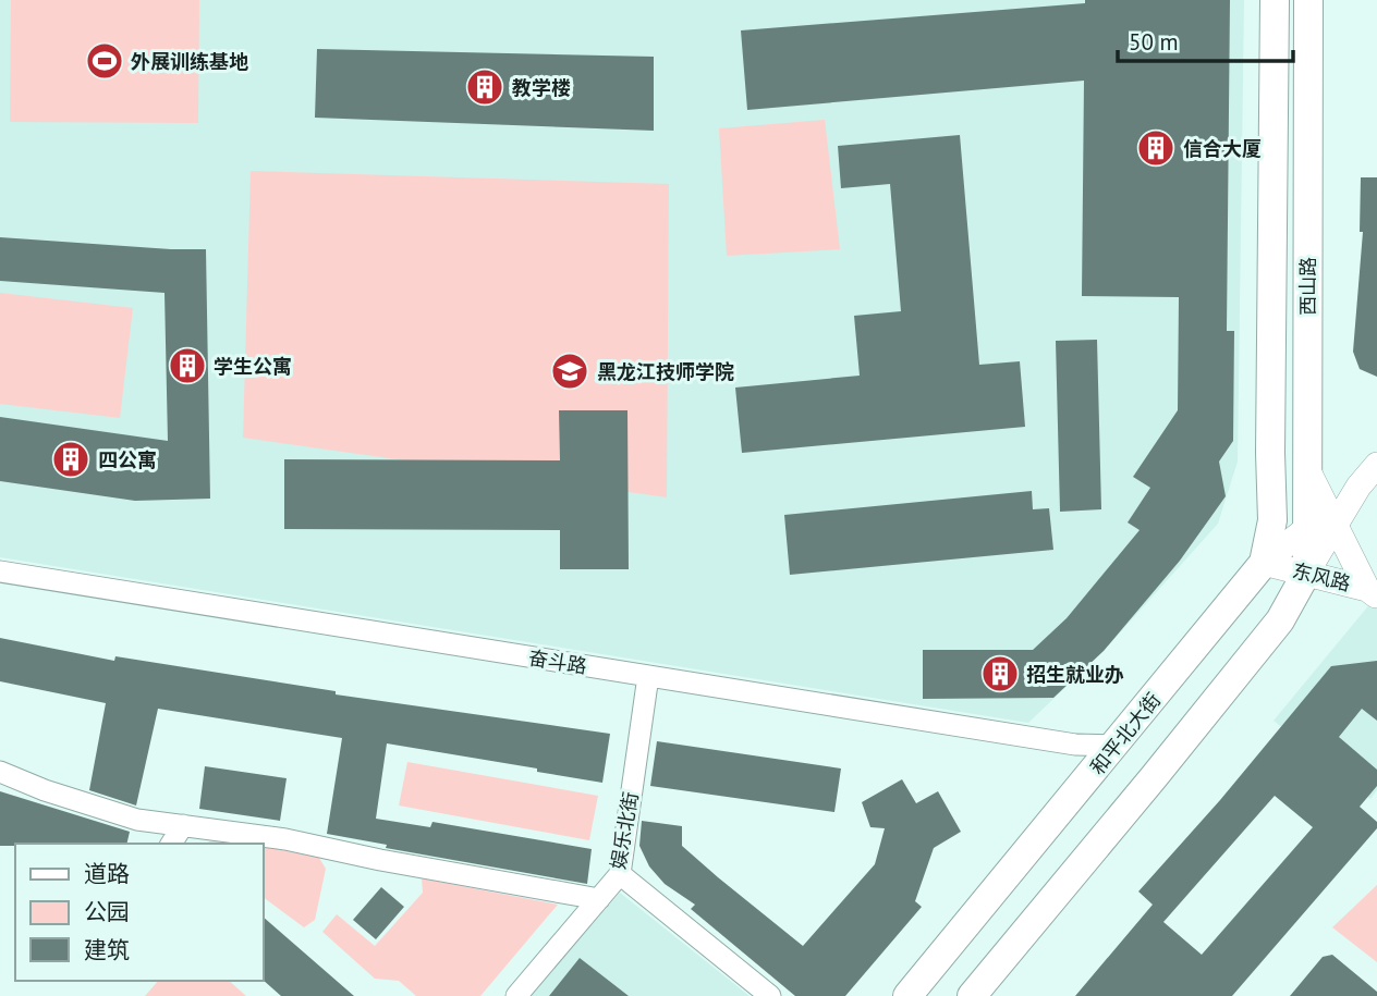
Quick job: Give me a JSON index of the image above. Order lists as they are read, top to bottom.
{
  "streets": {
    "main road": ["西山路", "和平北大街"],
    "street": ["东风路", "奋斗路", "娱乐北街"]
  },
  "crossings": [
    ["西山路", "东风路"],
    ["西山路", "和平北大街"],
    ["东风路", "和平北大街"],
    ["奋斗路", "和平北大街"],
    ["奋斗路", "娱乐北街"]
  ],
  "places": {
    "sports": ["外展训练基地"],
    "building": [
      "教学楼",
      "信合大厦",
      "学生公寓",
      "四公寓",
      "招生就业办"
    ],
    "school or university": ["黑龙江技师学院"]
  },
  "legend": ["道路", "公园", "建筑"],
  "scale_bar": "50 m"
}
